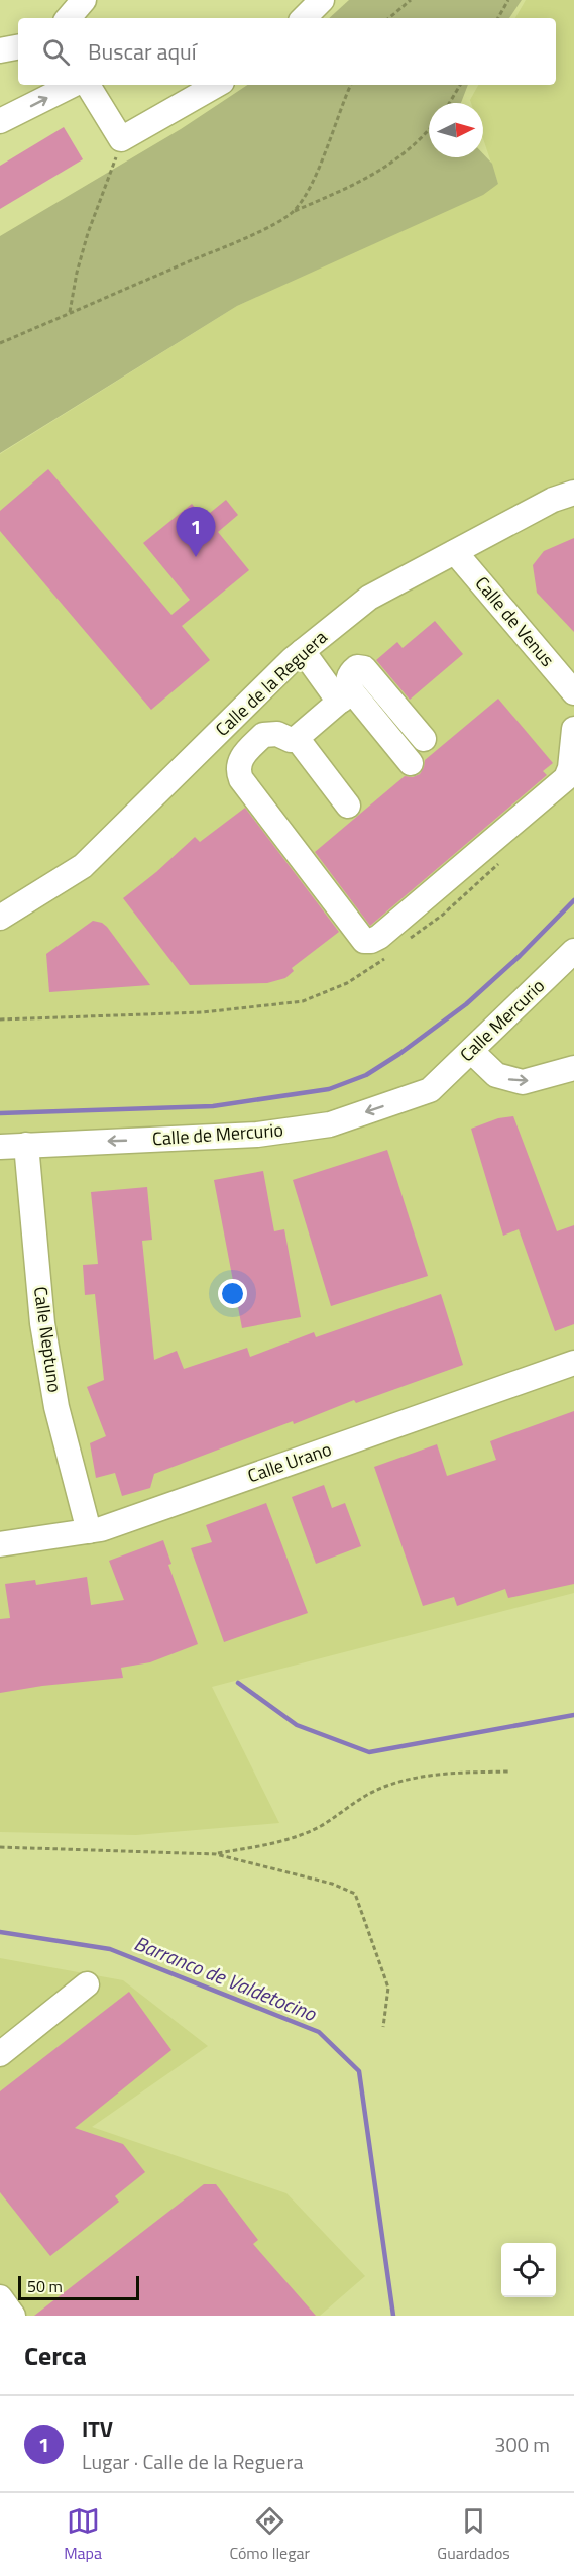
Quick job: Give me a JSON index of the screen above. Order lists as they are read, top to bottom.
{
  "streets": {
    "street": [
      "Calle de Venus",
      "Calle de la Reguera",
      "Calle Mercurio",
      "Calle de Mercurio",
      "Calle Neptuno",
      "Calle Urano"
    ]
  },
  "crossings": [
    ["Calle de Venus", "Calle de la Reguera"],
    ["Calle Mercurio", "Calle de Mercurio"],
    ["Calle de Mercurio", "Calle Neptuno"],
    ["Calle Neptuno", "Calle Urano"]
  ],
  "one_way": ["Calle de Mercurio"],
  "water": ["Barranco de Valdetocino"],
  "scale_bar": "50 m",
  "north": "right",
  "page": {
    "search": "Buscar aquí",
    "pins": "1",
    "scale": "50 m",
    "heading": "Cerca",
    "list": [
      {
        "mark": "1",
        "name": "ITV",
        "note": "Lugar · Calle de la Reguera",
        "value": "300 m"
      }
    ],
    "nav": ["Mapa", "Cómo llegar", "Guardados"]
  }
}
